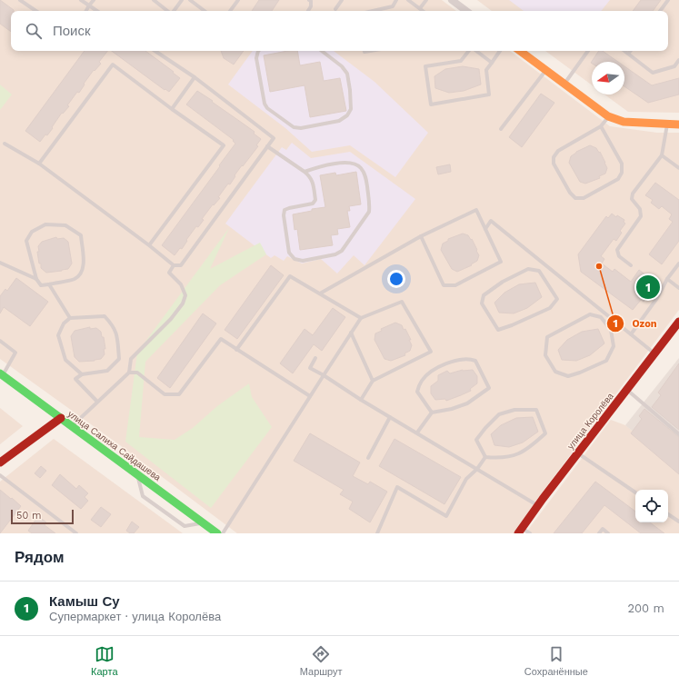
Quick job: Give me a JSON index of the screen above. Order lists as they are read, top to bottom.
{
  "streets": {
    "street": ["улица Королёва", "улица Салиха Сайдашева"]
  },
  "places": ["Ozon"],
  "scale_bar": "50 m",
  "north": "left",
  "page": {
    "search": "Поиск",
    "pins": "1",
    "scale": "50 m",
    "heading": "Рядом",
    "list": [
      {
        "mark": "1",
        "name": "Камыш Су",
        "note": "Супермаркет · улица Королёва",
        "value": "200 m"
      }
    ],
    "nav": ["Карта", "Маршрут", "Сохранённые"]
  }
}
